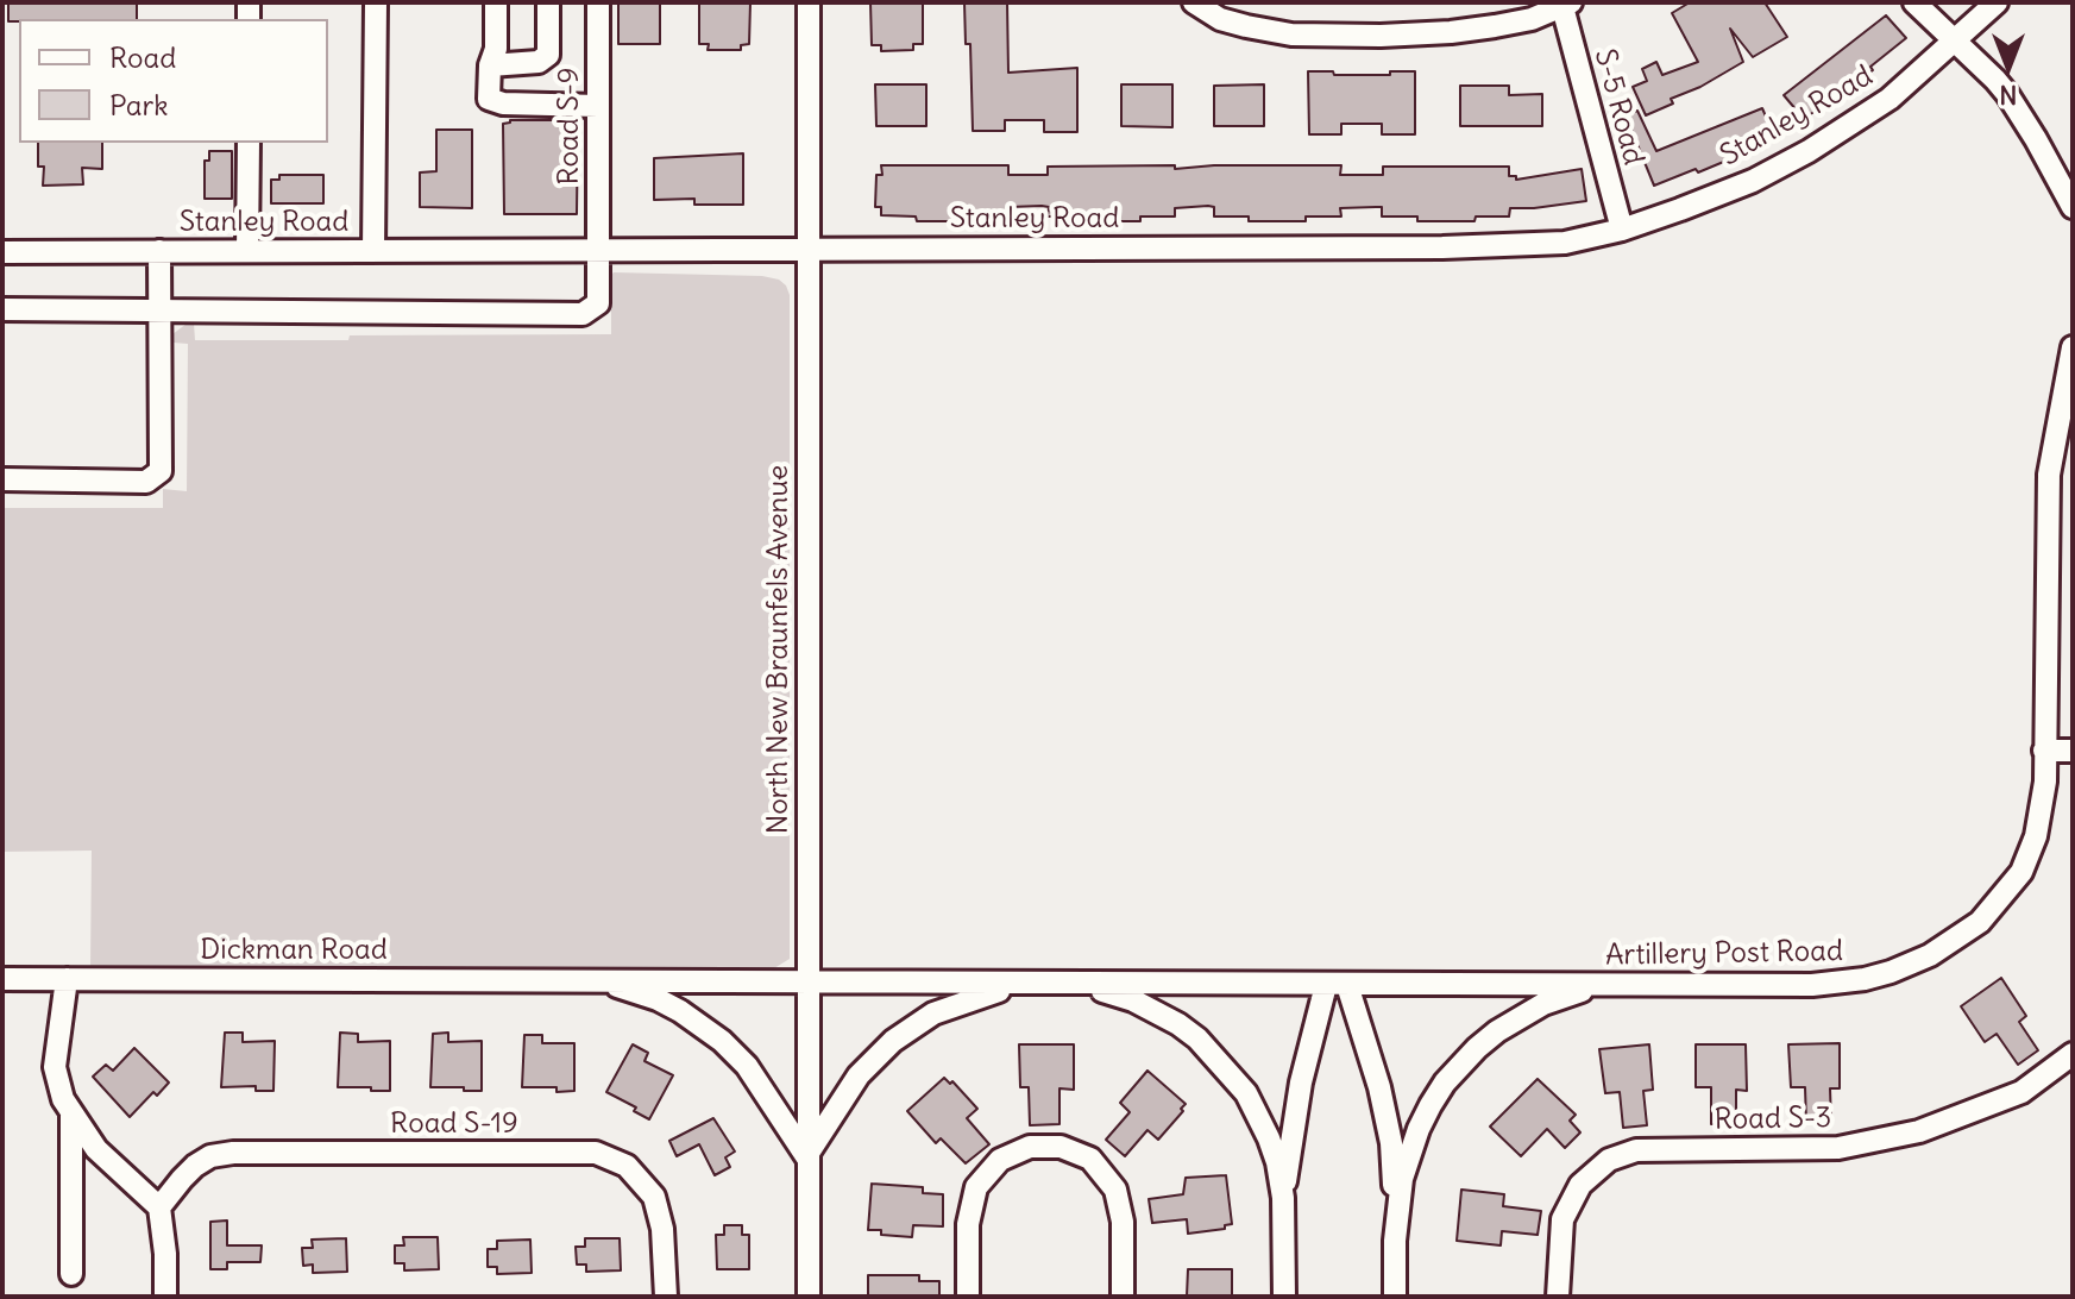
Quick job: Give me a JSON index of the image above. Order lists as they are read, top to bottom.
{
  "streets": {
    "street": [
      "S-5 Road",
      "Stanley Road",
      "Road S-9",
      "North New Braunfels Avenue",
      "Dickman Road",
      "Artillery Post Road",
      "Road S-3",
      "Road S-19"
    ]
  },
  "crossings": [
    ["S-5 Road", "Stanley Road"],
    ["Stanley Road", "Road S-9"],
    ["Stanley Road", "North New Braunfels Avenue"],
    ["North New Braunfels Avenue", "Dickman Road"],
    ["North New Braunfels Avenue", "Artillery Post Road"],
    ["Dickman Road", "Artillery Post Road"]
  ],
  "legend": ["Road", "Park"],
  "north": "bottom"
}
